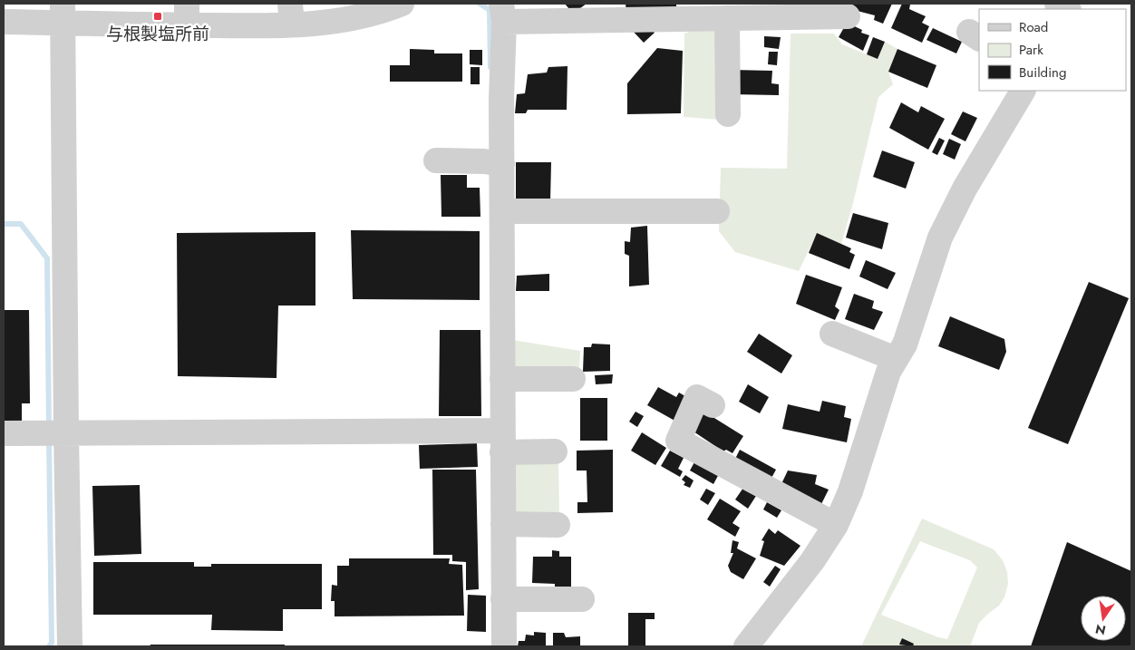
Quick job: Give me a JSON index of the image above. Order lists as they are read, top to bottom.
{
  "places": {
    "transit": ["与根製塩所前"]
  },
  "legend": ["Road", "Park", "Building"],
  "north": "bottom"
}
